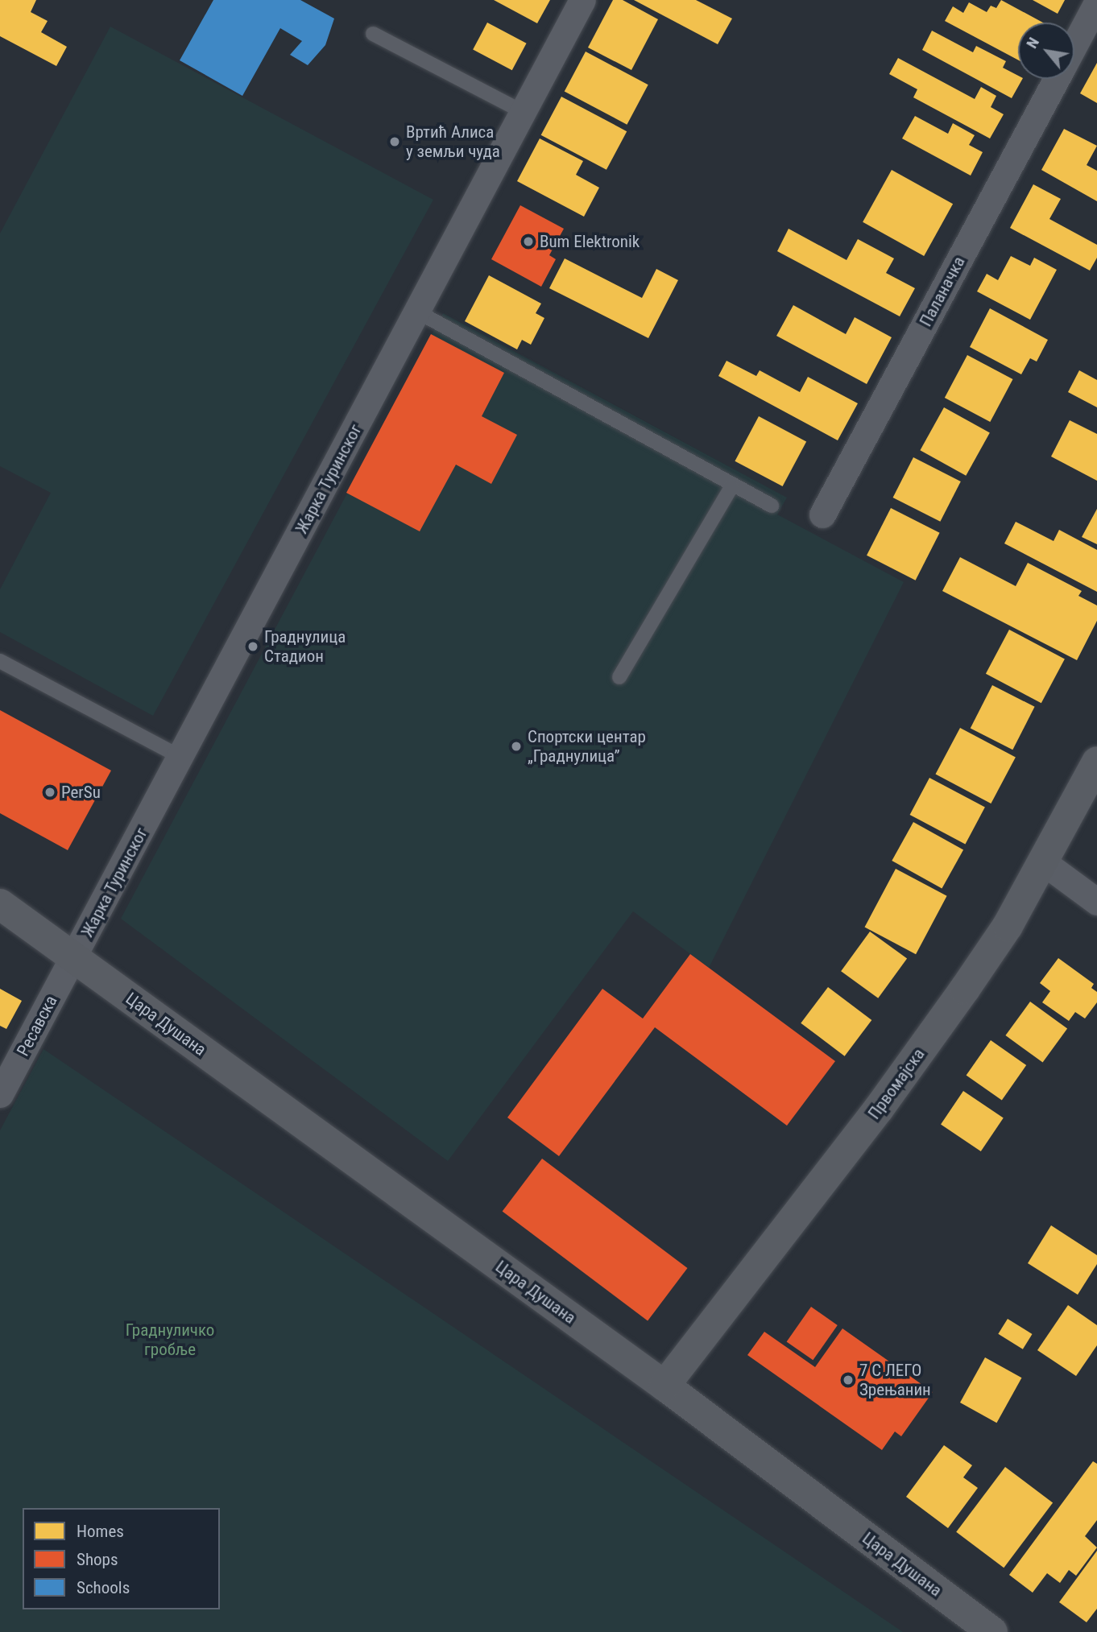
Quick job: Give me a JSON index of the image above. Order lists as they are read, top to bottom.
{
  "streets": {
    "street": [
      "Паланачка",
      "Жарка Туринског",
      "Цара Душана",
      "Ресавска",
      "Првомајска"
    ]
  },
  "crossings": [
    ["Жарка Туринског", "Цара Душана"],
    ["Жарка Туринског", "Ресавска"],
    ["Цара Душана", "Ресавска"],
    ["Цара Душана", "Првомајска"]
  ],
  "parks": ["Граднуличко гробље"],
  "places": [
    "Вртић Алиса у земљи чуда",
    "Bum Elektronik",
    "Граднулица Стадион",
    "Спортски центар „Граднулица”",
    "PerSu",
    "7 С ЛЕГО Зрењанин"
  ],
  "legend": ["Homes", "Shops", "Schools"],
  "north": "top left"
}
